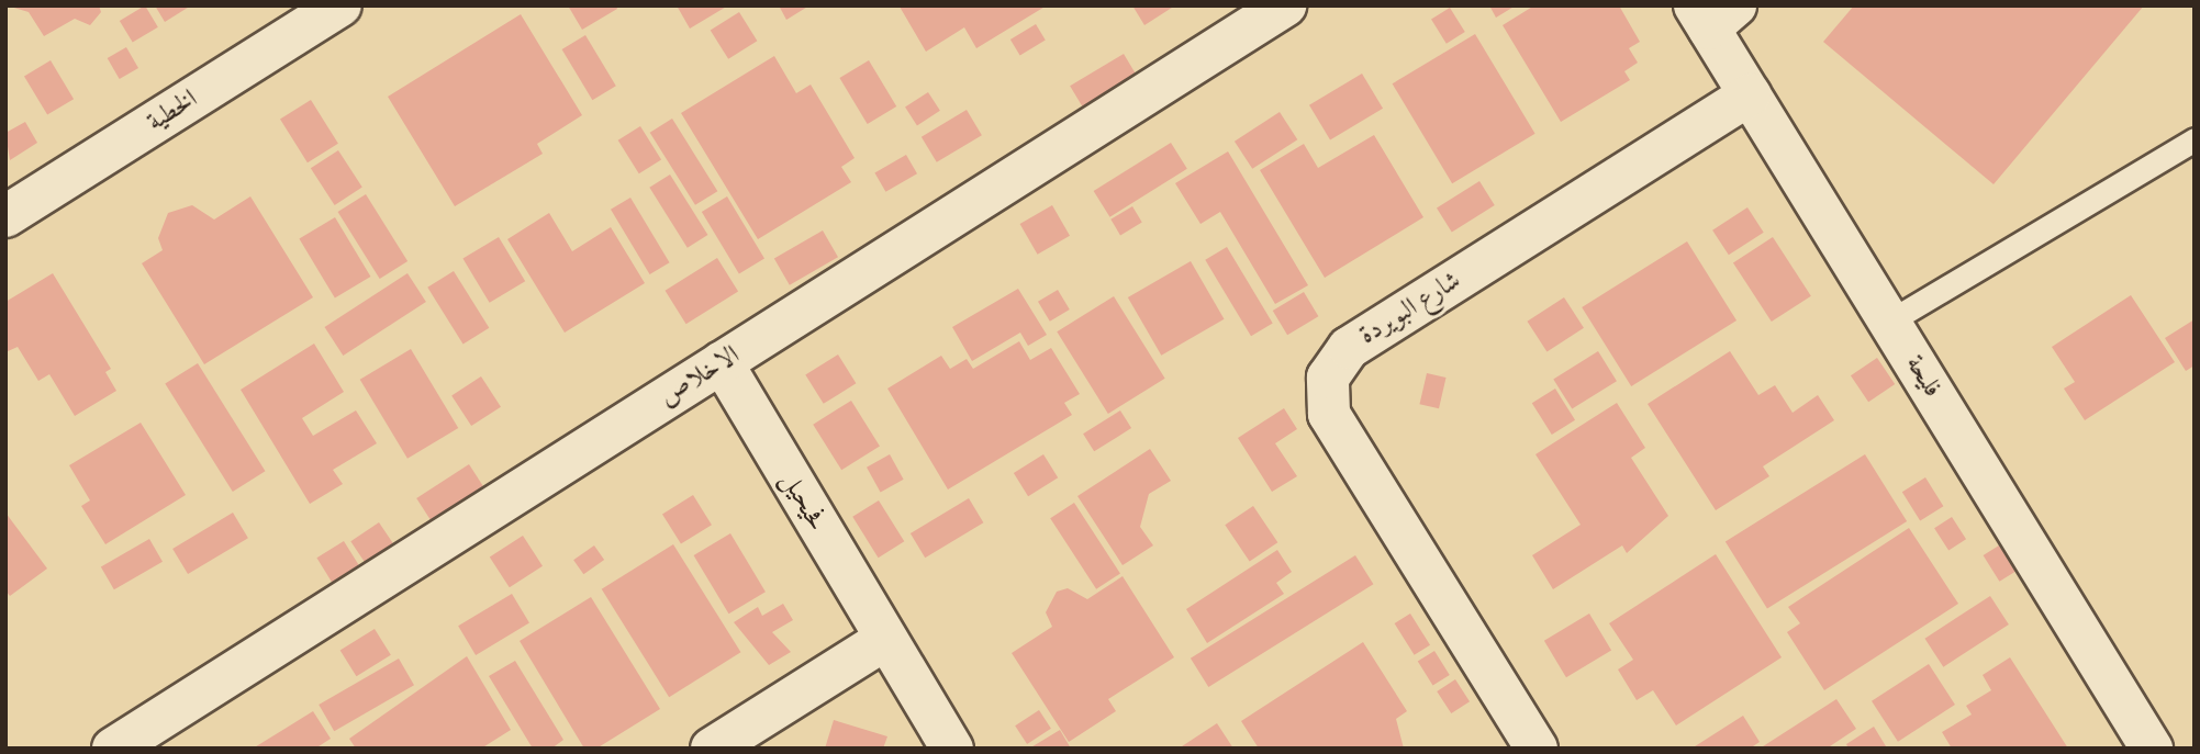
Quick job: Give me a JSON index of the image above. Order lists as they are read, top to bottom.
{
  "streets": {
    "street": [
      "الخطية",
      "شارع البويردة",
      "الاخلاص",
      "فليحة",
      "فحيحيل"
    ]
  },
  "crossings": [
    ["شارع البويردة", "فليحة"],
    ["الاخلاص", "فحيحيل"]
  ]
}
